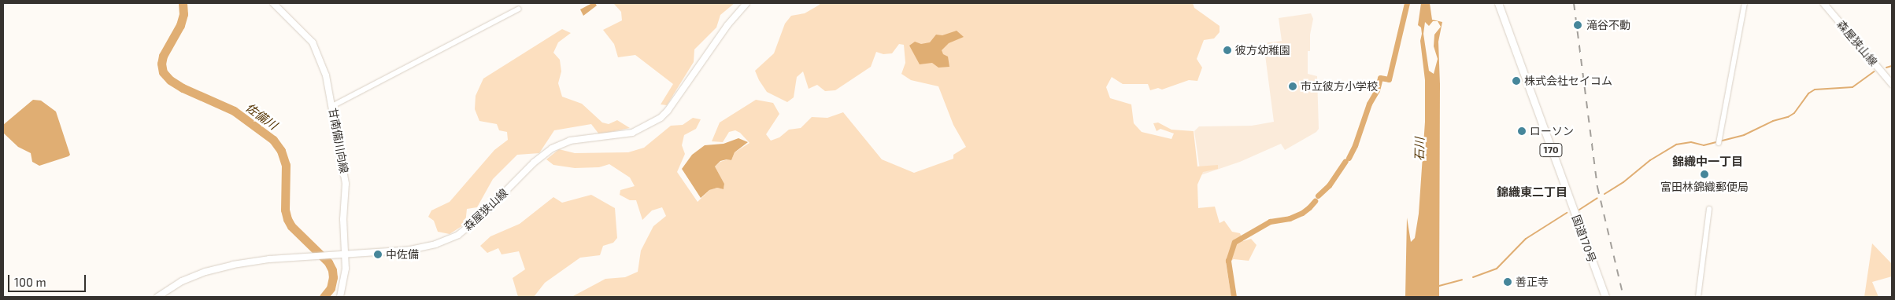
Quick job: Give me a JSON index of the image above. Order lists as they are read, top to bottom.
{
  "streets": {
    "highway": ["170", "国道170号"],
    "main road": ["森屋狭山線", "甘南備川向線"]
  },
  "crossings": [
    ["森屋狭山線", "甘南備川向線"]
  ],
  "districts": ["錦織中一丁目", "錦織東二丁目"],
  "water": ["佐備川", "石川"],
  "places": [
    "滝谷不動",
    "彼方幼稚園",
    "株式会社セイコム",
    "市立彼方小学校",
    "ローソン",
    "富田林錦織郵便局",
    "中佐備",
    "善正寺"
  ],
  "scale_bar": "100 m"
}
